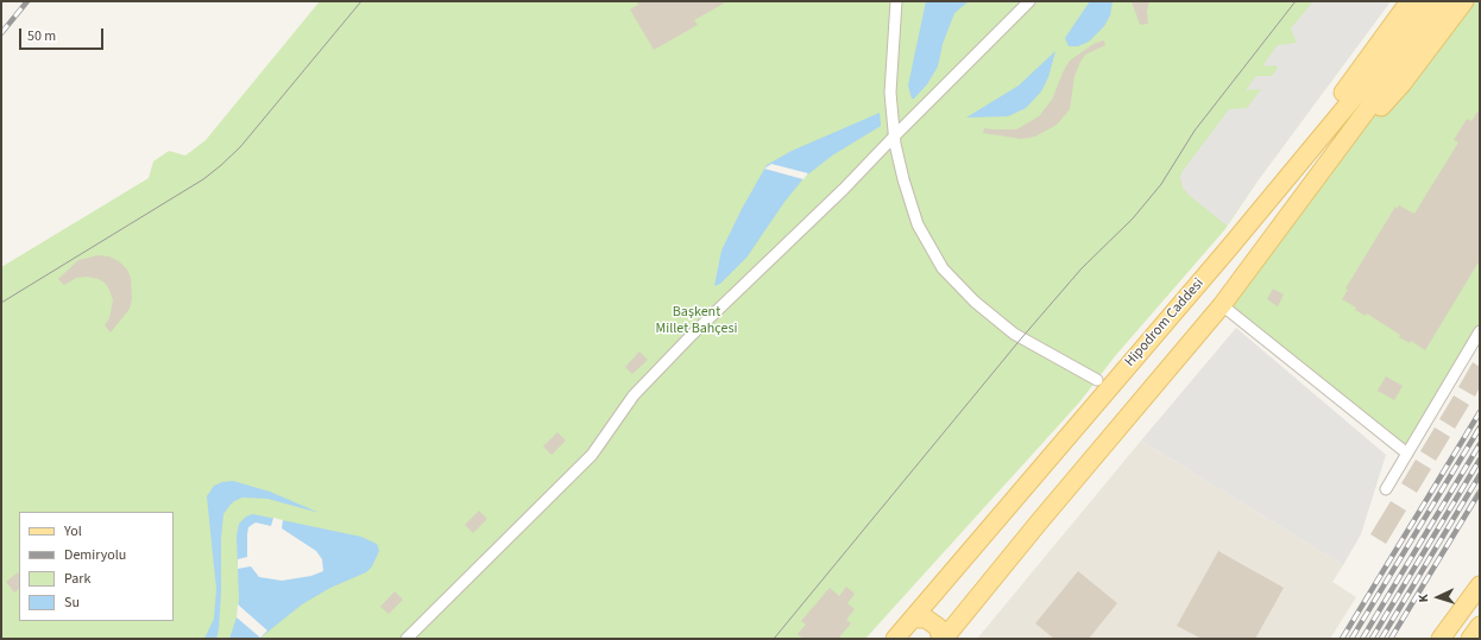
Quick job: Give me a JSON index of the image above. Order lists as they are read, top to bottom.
{
  "streets": {
    "main road": ["Hipodrom Caddesi"]
  },
  "parks": ["Başkent Millet Bahçesi"],
  "legend": [
    "Yol",
    "Demiryolu",
    "Park",
    "Su"
  ],
  "scale_bar": "50 m",
  "north": "left"
}
